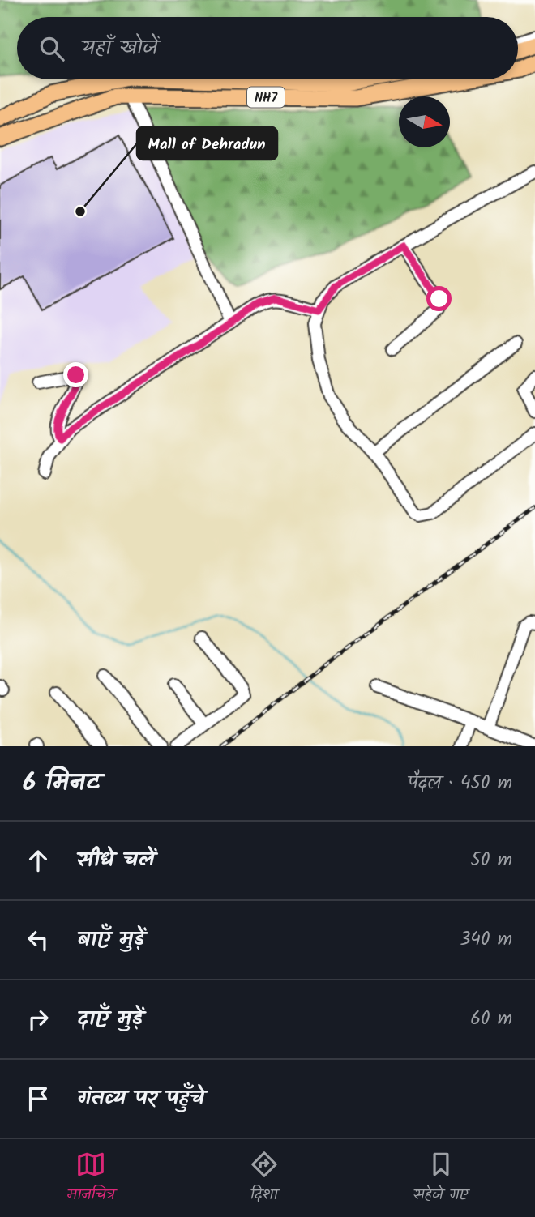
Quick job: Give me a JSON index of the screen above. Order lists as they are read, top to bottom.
{
  "streets": {
    "highway": ["NH7"]
  },
  "places": ["Mall of Dehradun"],
  "north": "right",
  "page": {
    "search": "यहाँ खोजें",
    "heading": ["6 मिनट", "पैदल · 450 m"],
    "list": [
      ["सीधे चलें", "50 m"],
      ["बाएँ मुड़ें", "340 m"],
      ["दाएँ मुड़ें", "60 m"],
      "गंतव्य पर पहुँचे"
    ],
    "nav": ["मानचित्र", "दिशा", "सहेजे गए"]
  }
}
